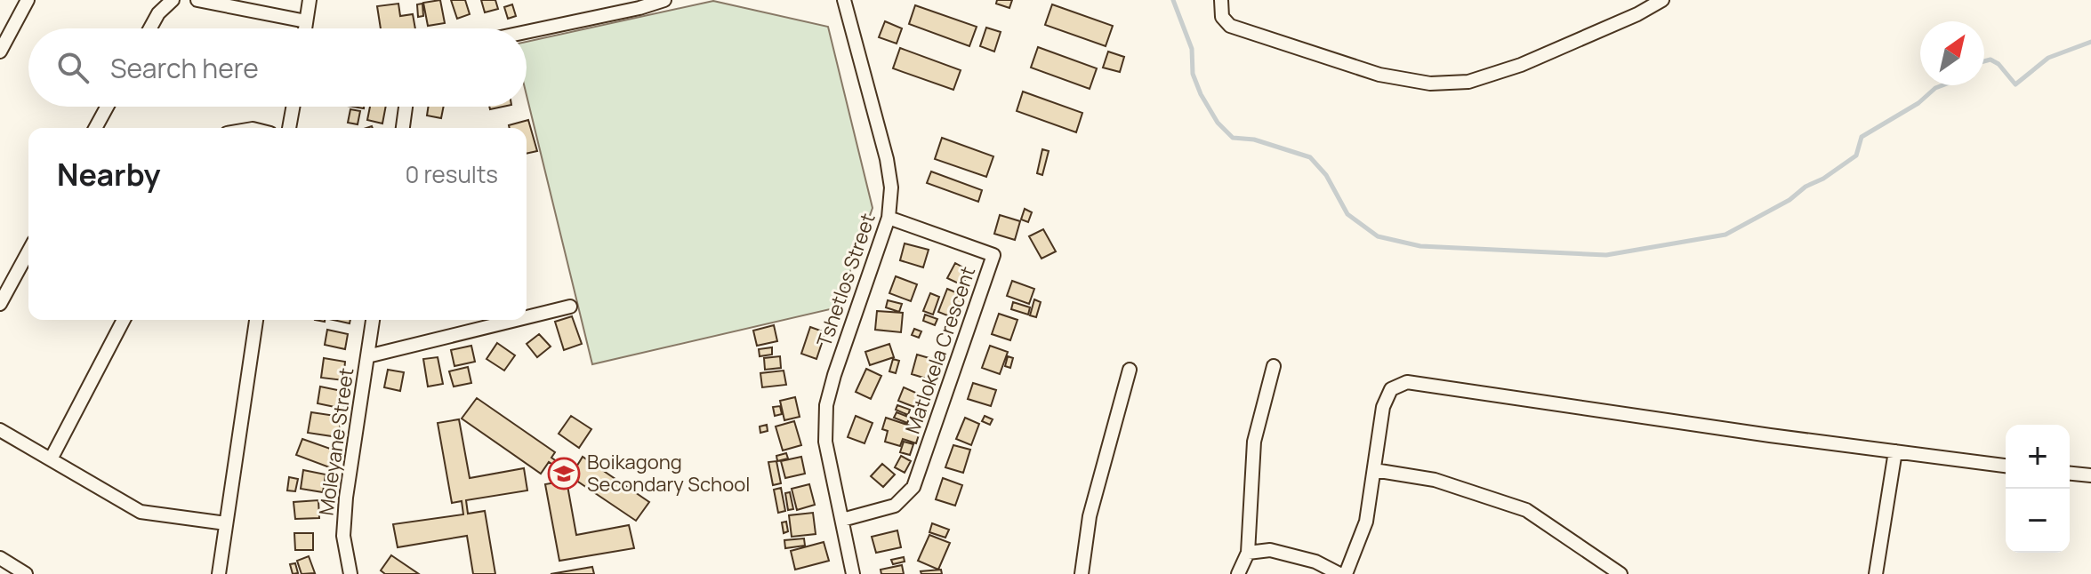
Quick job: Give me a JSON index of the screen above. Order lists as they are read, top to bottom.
{
  "streets": {
    "street": ["Tshetlos Street", "Matlokela Crescent", "Moleyane Street"]
  },
  "crossings": [
    ["Tshetlos Street", "Matlokela Crescent"]
  ],
  "places": {
    "school or university": ["Boikagong Secondary School"]
  },
  "north": "top right",
  "page": {
    "search": "Search here",
    "heading": ["Nearby", "0 results"],
    "map_buttons": ["+", "−"]
  }
}
